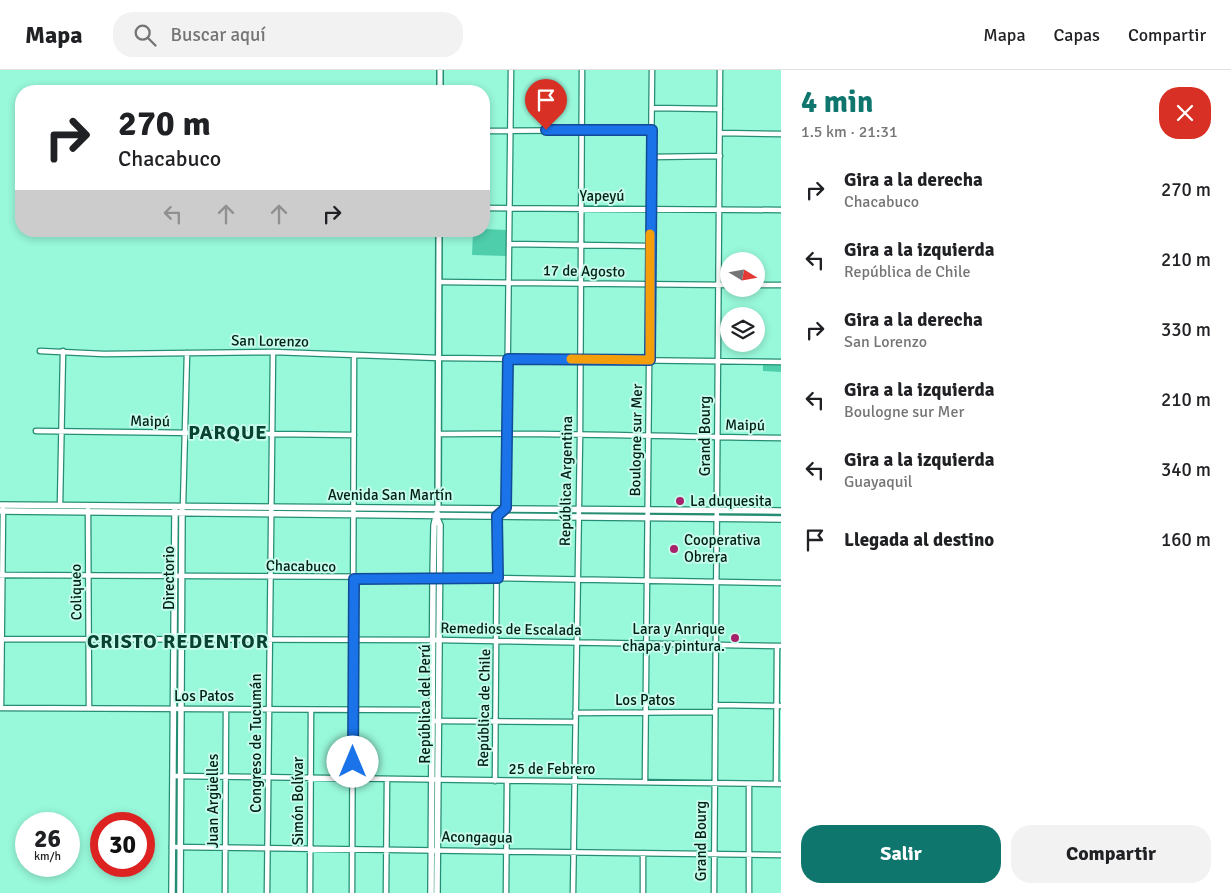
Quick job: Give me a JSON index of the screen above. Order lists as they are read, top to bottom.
{
  "streets": {
    "main road": ["Avenida San Martín", "Directorio", "República del Perú"],
    "street": [
      "Yapeyú",
      "17 de Agosto",
      "San Lorenzo",
      "Maipú",
      "Grand Bourg",
      "Boulogne sur Mer",
      "República Argentina",
      "Chacabuco",
      "Coliqueo",
      "Remedios de Escalada",
      "Los Patos",
      "República de Chile",
      "Congreso de Tucumán",
      "25 de Febrero",
      "Juan Argüelles",
      "Simón Bolívar",
      "Acongagua"
    ]
  },
  "crossings": [
    ["Yapeyú", "Grand Bourg"],
    ["Yapeyú", "Boulogne sur Mer"],
    ["Yapeyú", "República Argentina"],
    ["17 de Agosto", "Grand Bourg"],
    ["17 de Agosto", "Boulogne sur Mer"],
    ["17 de Agosto", "República Argentina"],
    ["17 de Agosto", "República del Perú"],
    ["San Lorenzo", "Directorio"],
    ["San Lorenzo", "República del Perú"],
    ["San Lorenzo", "Congreso de Tucumán"],
    ["Maipú", "Grand Bourg"],
    ["Maipú", "Boulogne sur Mer"],
    ["Maipú", "República Argentina"],
    ["Maipú", "Directorio"],
    ["Maipú", "República del Perú"],
    ["Maipú", "Congreso de Tucumán"],
    ["Grand Bourg", "Avenida San Martín"],
    ["Grand Bourg", "Chacabuco"],
    ["Grand Bourg", "Remedios de Escalada"],
    ["Grand Bourg", "Los Patos"],
    ["Grand Bourg", "25 de Febrero"],
    ["Grand Bourg", "Acongagua"],
    ["Boulogne sur Mer", "Avenida San Martín"],
    ["Boulogne sur Mer", "Chacabuco"],
    ["Boulogne sur Mer", "Remedios de Escalada"],
    ["Boulogne sur Mer", "Los Patos"],
    ["Boulogne sur Mer", "25 de Febrero"],
    ["República Argentina", "Avenida San Martín"],
    ["República Argentina", "Chacabuco"],
    ["República Argentina", "Remedios de Escalada"],
    ["República Argentina", "Los Patos"],
    ["República Argentina", "25 de Febrero"],
    ["República Argentina", "Acongagua"],
    ["Avenida San Martín", "Directorio"],
    ["Avenida San Martín", "Coliqueo"],
    ["Avenida San Martín", "República del Perú"],
    ["Avenida San Martín", "República de Chile"],
    ["Avenida San Martín", "Congreso de Tucumán"],
    ["Chacabuco", "Directorio"],
    ["Chacabuco", "Coliqueo"],
    ["Chacabuco", "República del Perú"],
    ["Chacabuco", "República de Chile"],
    ["Chacabuco", "Congreso de Tucumán"],
    ["Directorio", "Remedios de Escalada"],
    ["Directorio", "Los Patos"],
    ["Directorio", "25 de Febrero"],
    ["Directorio", "Acongagua"],
    ["Coliqueo", "Remedios de Escalada"],
    ["Coliqueo", "Los Patos"],
    ["Remedios de Escalada", "República del Perú"],
    ["Remedios de Escalada", "República de Chile"],
    ["Remedios de Escalada", "Congreso de Tucumán"],
    ["Los Patos", "República del Perú"],
    ["Los Patos", "Congreso de Tucumán"],
    ["Los Patos", "Juan Argüelles"],
    ["Los Patos", "Simón Bolívar"],
    ["República del Perú", "25 de Febrero"],
    ["República del Perú", "Acongagua"],
    ["República de Chile", "25 de Febrero"],
    ["República de Chile", "Acongagua"],
    ["Congreso de Tucumán", "25 de Febrero"],
    ["Congreso de Tucumán", "Acongagua"],
    ["25 de Febrero", "Juan Argüelles"],
    ["25 de Febrero", "Simón Bolívar"],
    ["Juan Argüelles", "Acongagua"],
    ["Simón Bolívar", "Acongagua"]
  ],
  "districts": ["PARQUE", "CRISTO REDENTOR"],
  "places": ["La duquesita", "Cooperativa Obrera", "Lara y Anrique chapa y pintura."],
  "north": "right",
  "page": {
    "header": "Mapa",
    "search": "Buscar aquí",
    "nav": ["Mapa", "Capas", "Compartir"],
    "heading": ["4 min", "1.5 km · 21:31"],
    "turn": ["270 m", "Chacabuco"],
    "list": [
      {
        "name": "Gira a la derecha",
        "note": "Chacabuco",
        "value": "270 m"
      },
      {
        "name": "Gira a la izquierda",
        "note": "República de Chile",
        "value": "210 m"
      },
      {
        "name": "Gira a la derecha",
        "note": "San Lorenzo",
        "value": "330 m"
      },
      {
        "name": "Gira a la izquierda",
        "note": "Boulogne sur Mer",
        "value": "210 m"
      },
      {
        "name": "Gira a la izquierda",
        "note": "Guayaquil",
        "value": "340 m"
      },
      {
        "name": "Llegada al destino",
        "value": "160 m"
      }
    ],
    "speed": "26 km/h",
    "limit": "30",
    "buttons": ["Salir", "Compartir"]
  }
}
